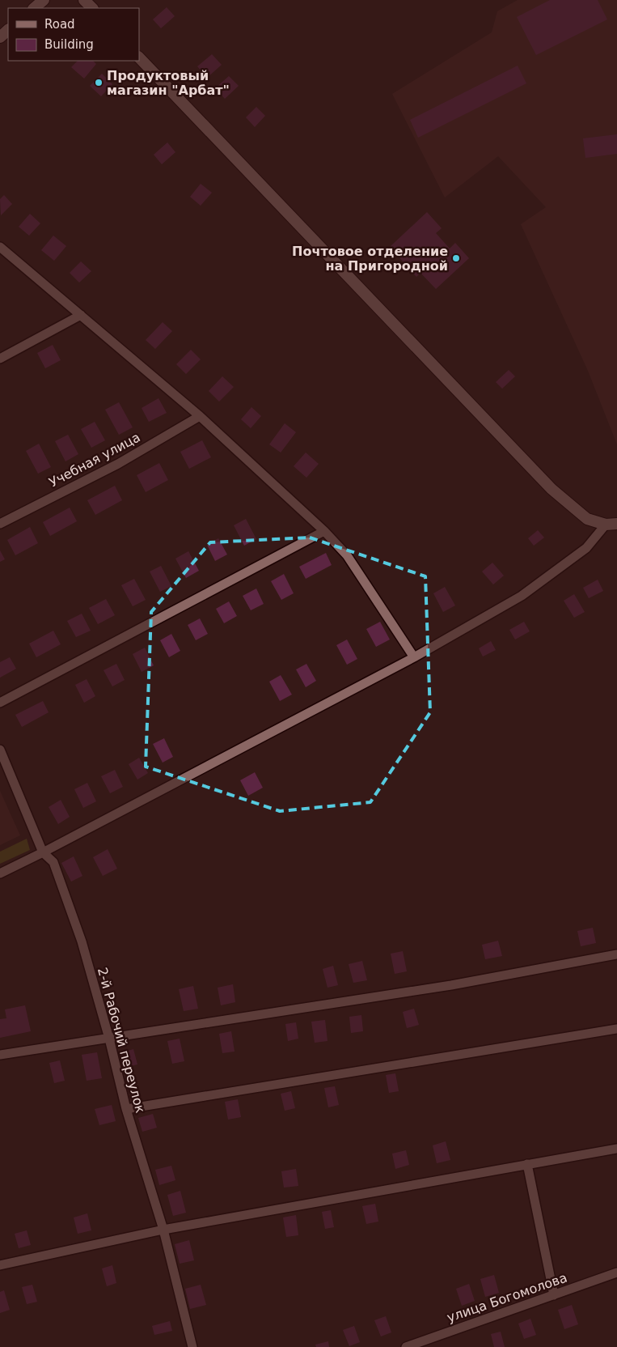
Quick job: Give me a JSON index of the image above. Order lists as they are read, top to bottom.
{
  "streets": {
    "street": ["Учебная улица", "2-й Рабочий переулок", "улица Богомолова"]
  },
  "places": ["Продуктовый магазин \"Арбат\"", "Почтовое отделение на Пригородной"],
  "legend": ["Road", "Building"]
}
